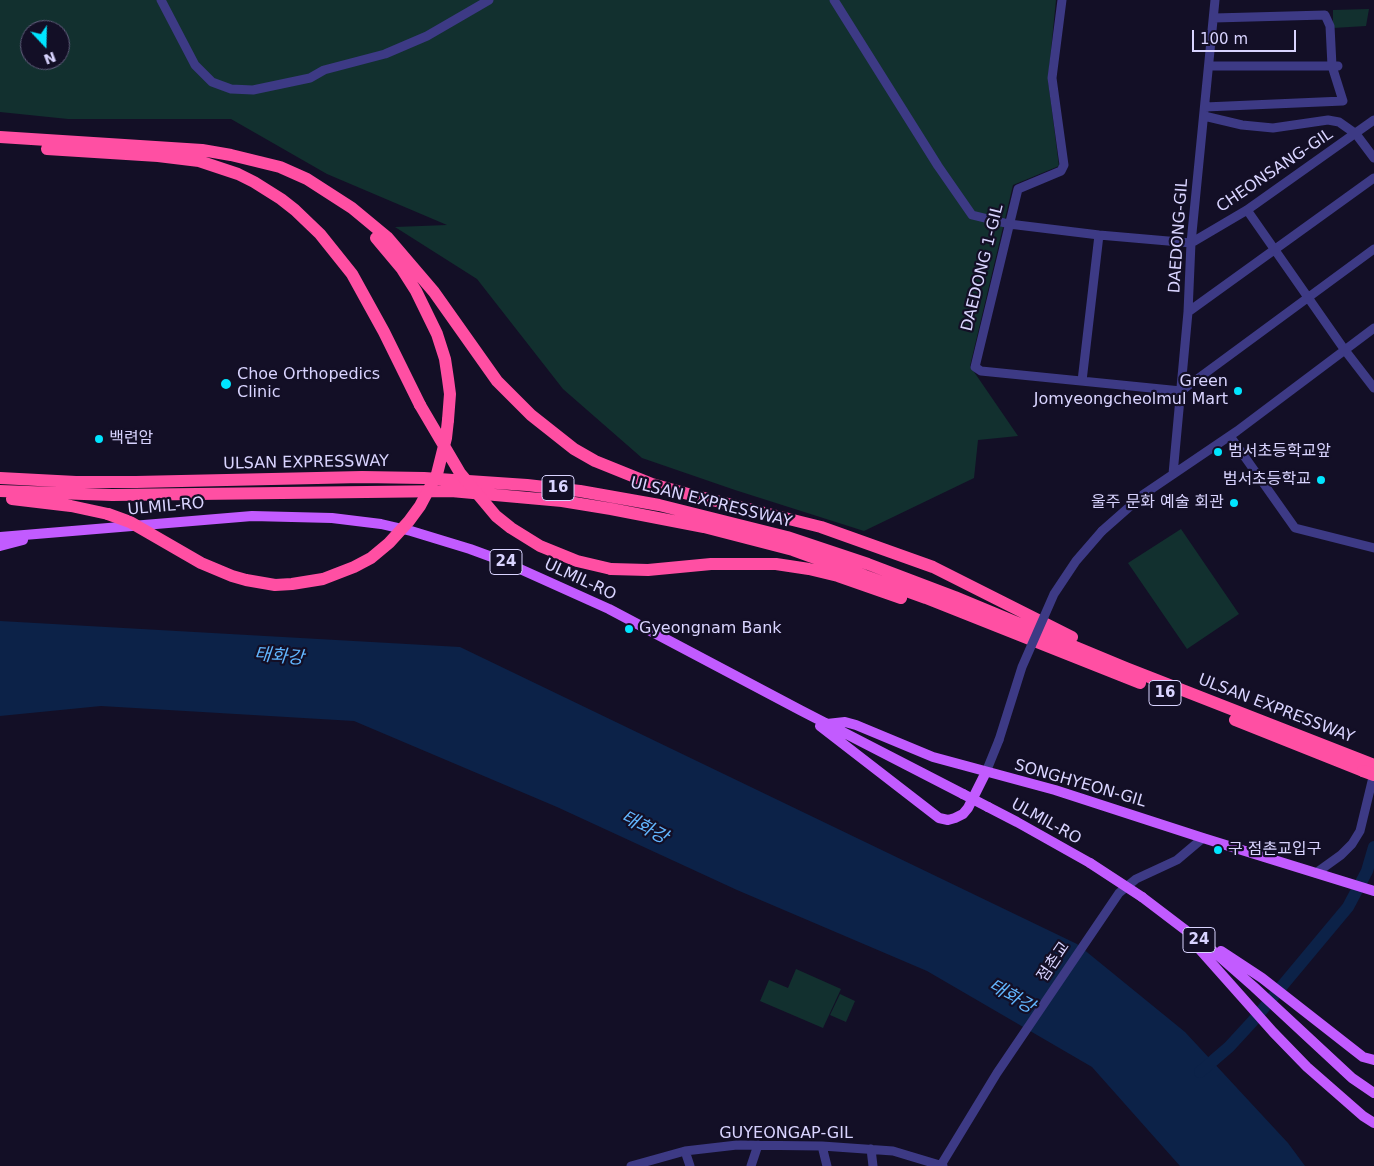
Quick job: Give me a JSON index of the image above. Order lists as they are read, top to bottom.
{
  "streets": {
    "highway": ["ULSAN EXPRESSWAY", "16"],
    "main road": ["ULMIL-RO", "24", "SONGHYEON-GIL"],
    "street": [
      "CHEONSANG-GIL",
      "DAEDONG-GIL",
      "DAEDONG 1-GIL",
      "점촌교",
      "GUYEONGAP-GIL"
    ]
  },
  "crossings": [
    ["CHEONSANG-GIL", "DAEDONG-GIL"],
    ["DAEDONG-GIL", "DAEDONG 1-GIL"],
    ["ULMIL-RO", "24"],
    ["ULMIL-RO", "SONGHYEON-GIL"],
    ["SONGHYEON-GIL", "점촌교"],
    ["점촌교", "GUYEONGAP-GIL"]
  ],
  "water": ["태화강"],
  "places": [
    "Choe Orthopedics Clinic",
    "Green Jomyeongcheolmul Mart",
    "백련암",
    "범서초등학교앞",
    "범서초등학교",
    "울주 문화 예술 회관",
    "Gyeongnam Bank",
    "구 점촌교입구"
  ],
  "scale_bar": "100 m",
  "north": "bottom"
}
